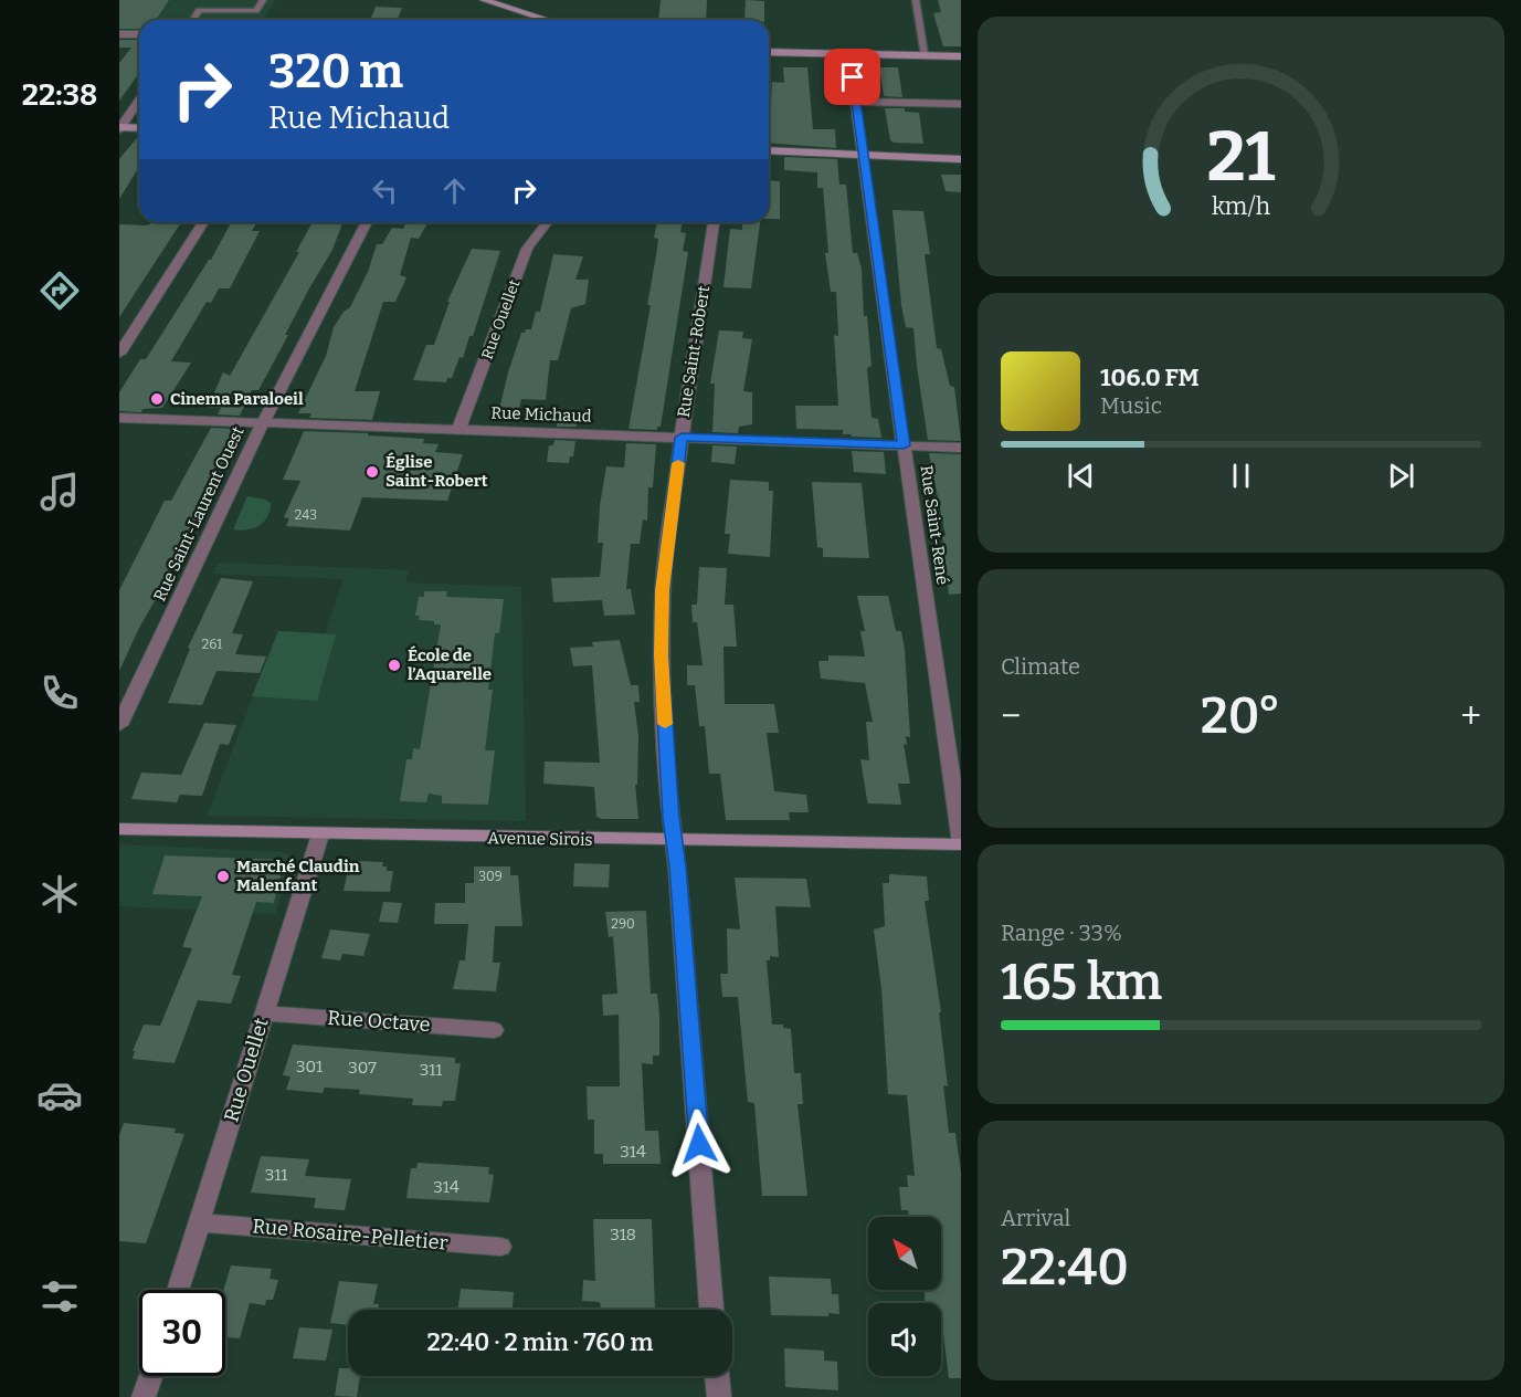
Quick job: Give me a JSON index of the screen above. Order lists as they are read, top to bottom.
{
  "streets": {
    "street": [
      "Rue Ouellet",
      "Rue Saint-Robert",
      "Rue Michaud",
      "Rue Saint-Laurent Ouest",
      "Rue Saint-René",
      "Avenue Sirois",
      "Rue Octave",
      "Rue Rosaire-Pelletier"
    ]
  },
  "crossings": [
    ["Rue Ouellet", "Rue Michaud"],
    ["Rue Ouellet", "Avenue Sirois"],
    ["Rue Ouellet", "Rue Octave"],
    ["Rue Ouellet", "Rue Rosaire-Pelletier"],
    ["Rue Saint-Robert", "Rue Michaud"],
    ["Rue Saint-Robert", "Avenue Sirois"],
    ["Rue Michaud", "Rue Saint-Laurent Ouest"],
    ["Rue Michaud", "Rue Saint-René"],
    ["Rue Saint-René", "Avenue Sirois"]
  ],
  "places": [
    "Cinema Paraloeil",
    "Église Saint-Robert",
    "École de l’Aquarelle",
    "Marché Claudin Malenfant"
  ],
  "house_numbers": [
    "243",
    "261",
    "309",
    "290",
    "301",
    "307",
    "311",
    "314",
    "311",
    "314",
    "318"
  ],
  "north": "top left",
  "page": {
    "tabs": "22:38",
    "turn": ["320 m", "Rue Michaud"],
    "song": ["106.0 FM", "Music"],
    "tile": [
      "Climate",
      ["Range · 33%", "165 km"],
      ["Arrival", "22:40"]
    ],
    "heat": ["−", "20°", "+"],
    "limit": "30",
    "trip": "22:40 · 2 min · 760 m",
    "gauge": ["21", "km/h"]
  }
}
